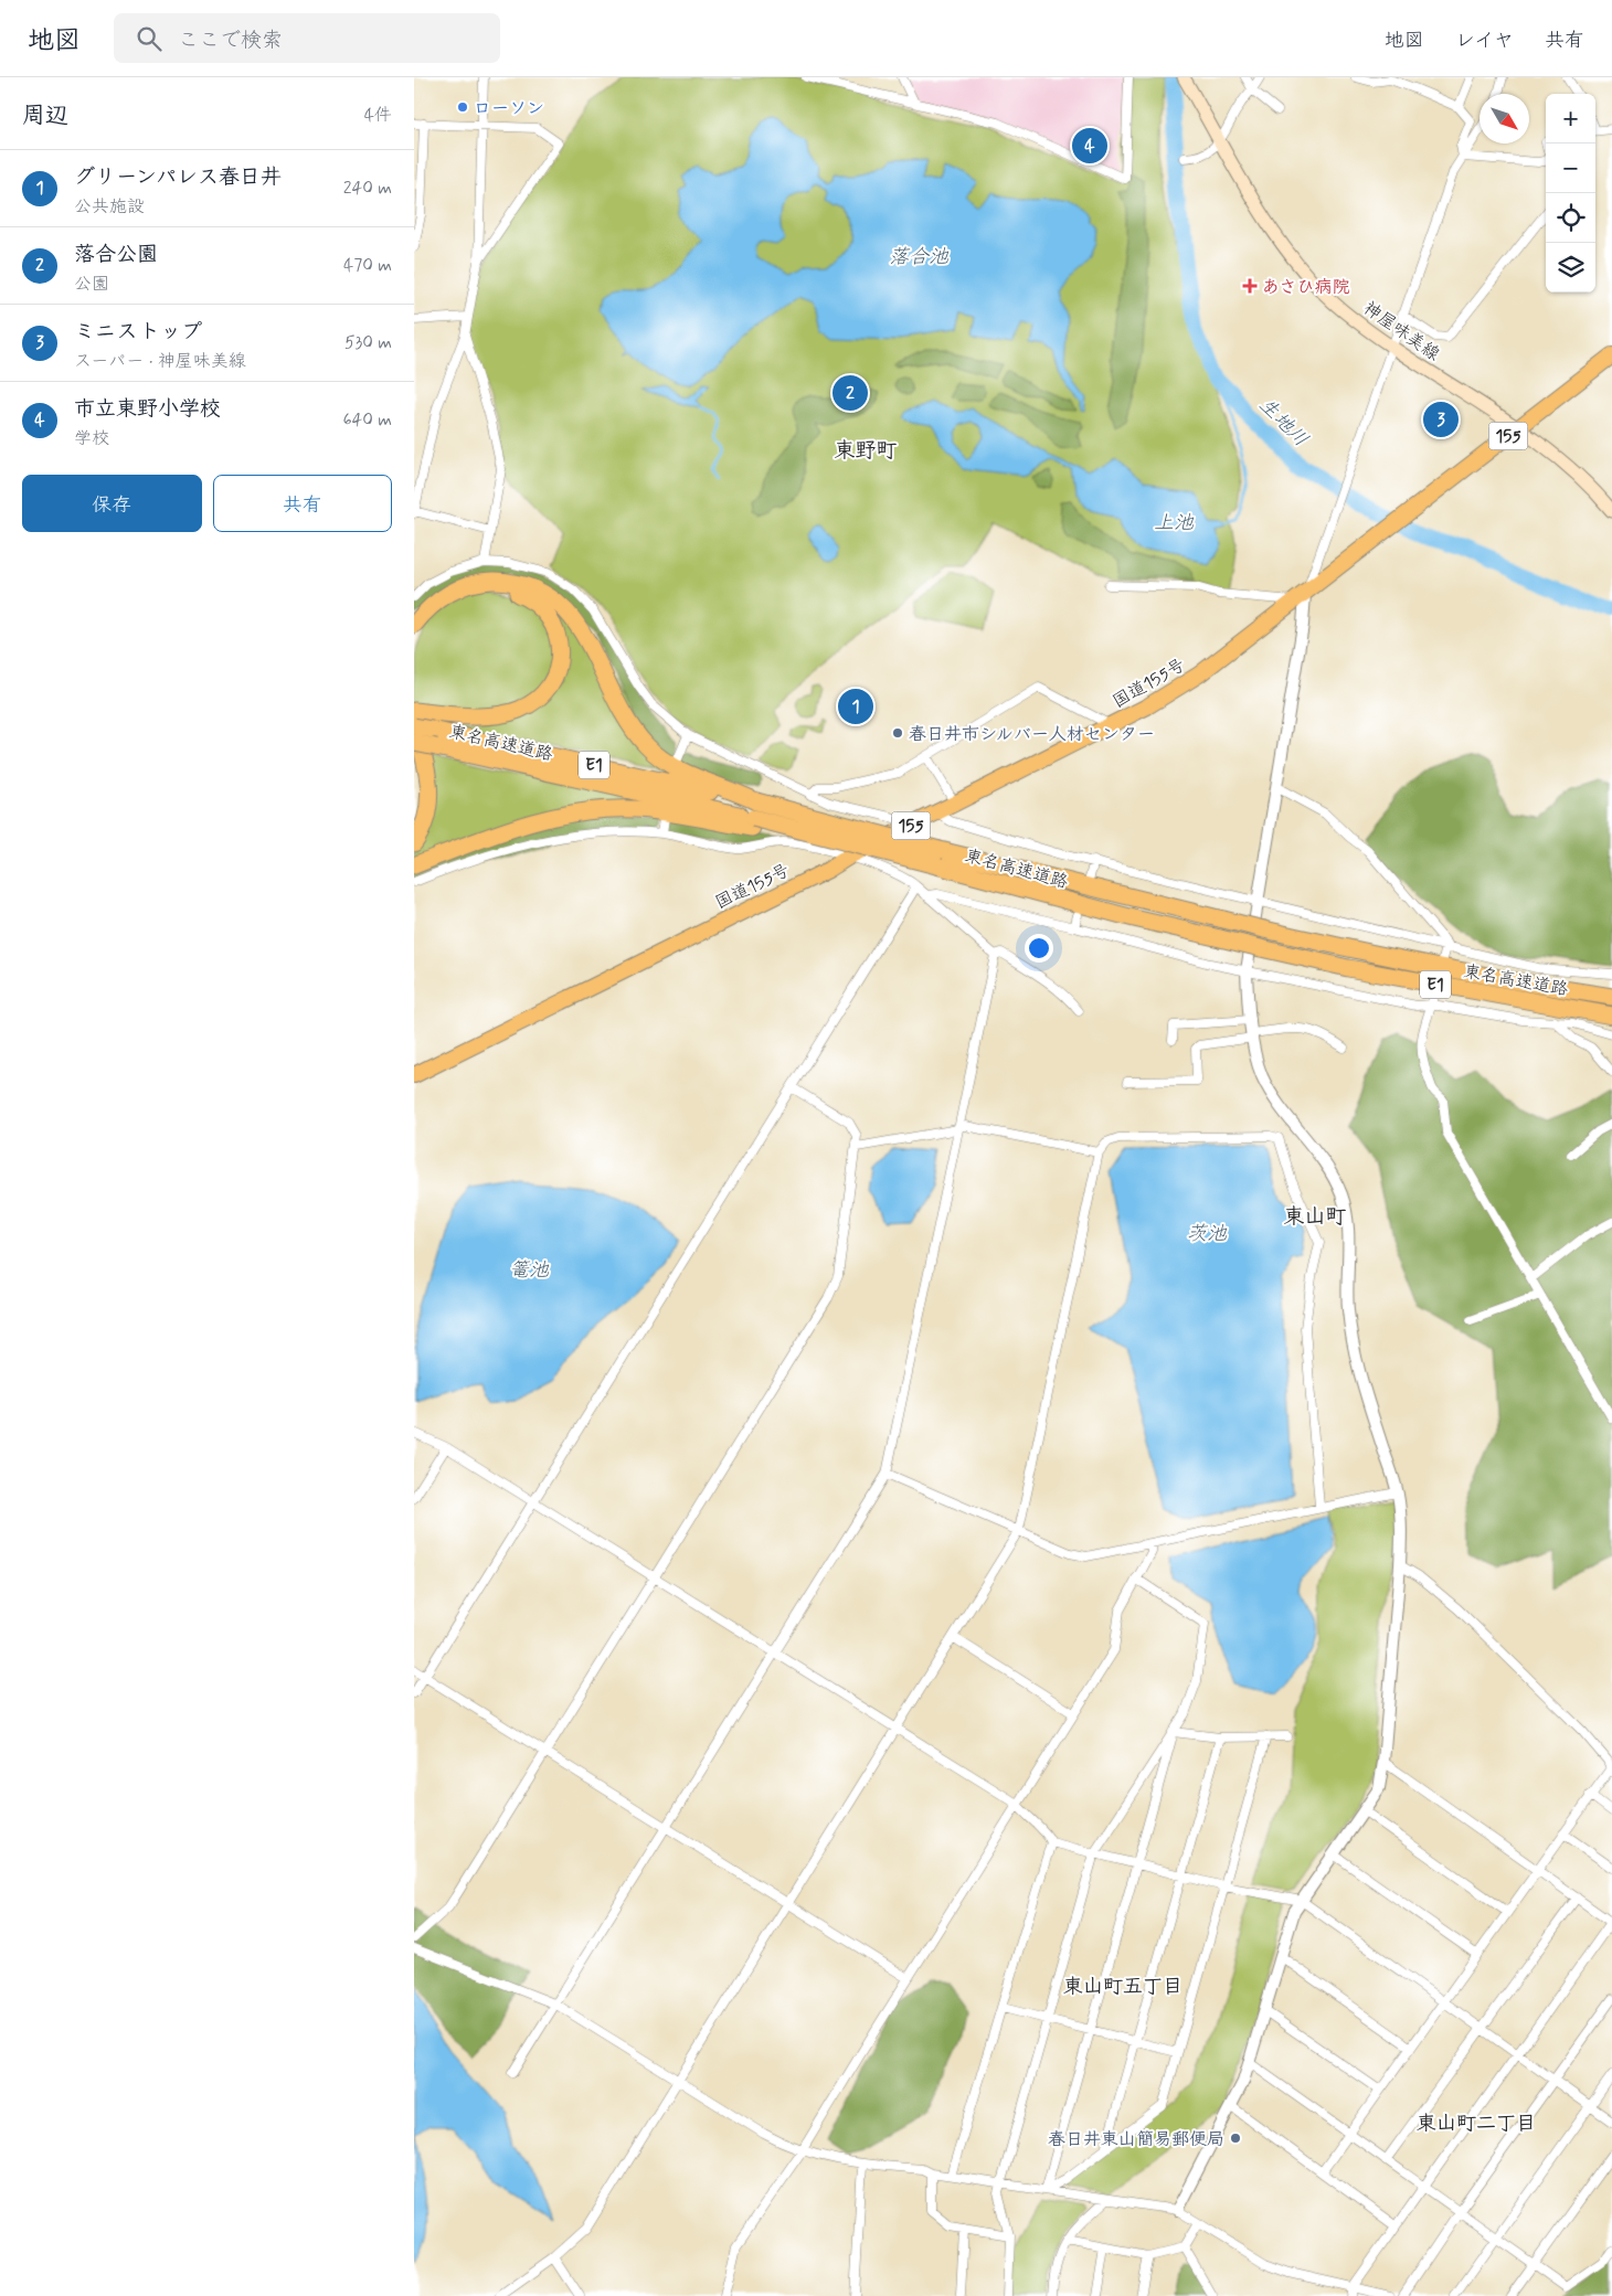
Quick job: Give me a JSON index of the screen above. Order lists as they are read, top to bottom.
{
  "streets": {
    "highway": [
      "155",
      "国道155号",
      "東名高速道路",
      "E1"
    ],
    "main road": ["神屋味美線"]
  },
  "crossings": [
    ["神屋味美線", "国道155号"]
  ],
  "districts": [
    "東野町",
    "東山町",
    "東山町五丁目",
    "東山町二丁目"
  ],
  "water": [
    "落合池",
    "生地川",
    "上池",
    "茨池",
    "篭池"
  ],
  "places": {
    "other": ["ローソン", "春日井市シルバー人材センター", "春日井東山簡易郵便局"],
    "health": ["あさひ病院"]
  },
  "north": "bottom right",
  "page": {
    "header": "地図",
    "search": "ここで検索",
    "nav": ["地図", "レイヤ", "共有"],
    "heading": ["周辺", "4件"],
    "map_buttons": ["+", "−"],
    "pins": [
      "4",
      "2",
      "3",
      "1"
    ],
    "list": [
      {
        "mark": "1",
        "name": "グリーンパレス春日井",
        "note": "公共施設",
        "value": "240 m"
      },
      {
        "mark": "2",
        "name": "落合公園",
        "note": "公園",
        "value": "470 m"
      },
      {
        "mark": "3",
        "name": "ミニストップ",
        "note": "スーパー · 神屋味美線",
        "value": "530 m"
      },
      {
        "mark": "4",
        "name": "市立東野小学校",
        "note": "学校",
        "value": "640 m"
      }
    ],
    "buttons": ["保存", "共有"]
  }
}
